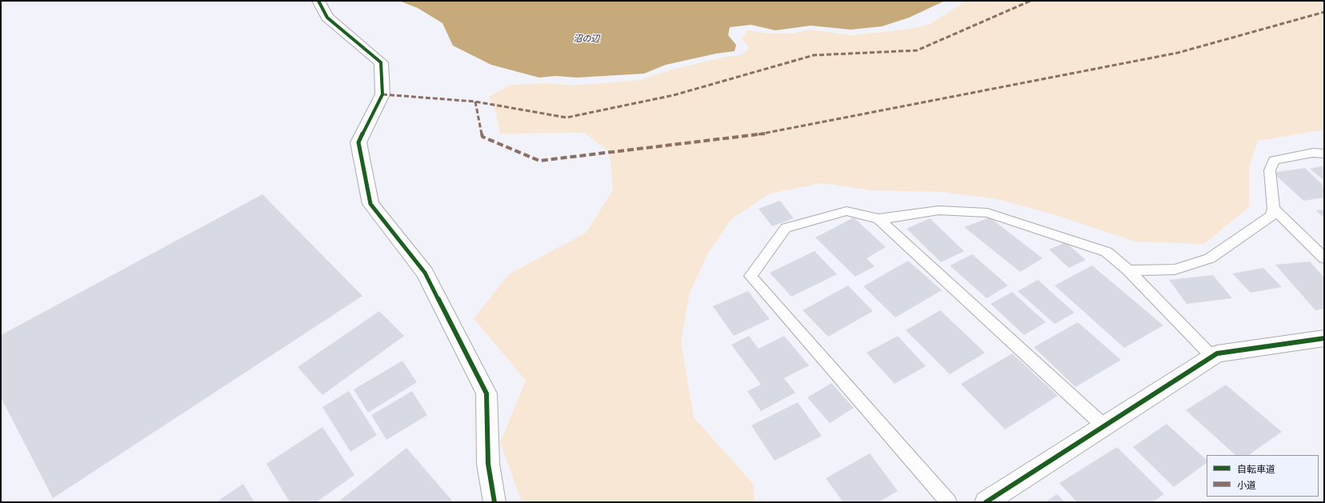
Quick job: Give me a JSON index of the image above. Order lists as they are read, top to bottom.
{
  "water": ["沼の辺"],
  "legend": ["自転車道", "小道"]
}
